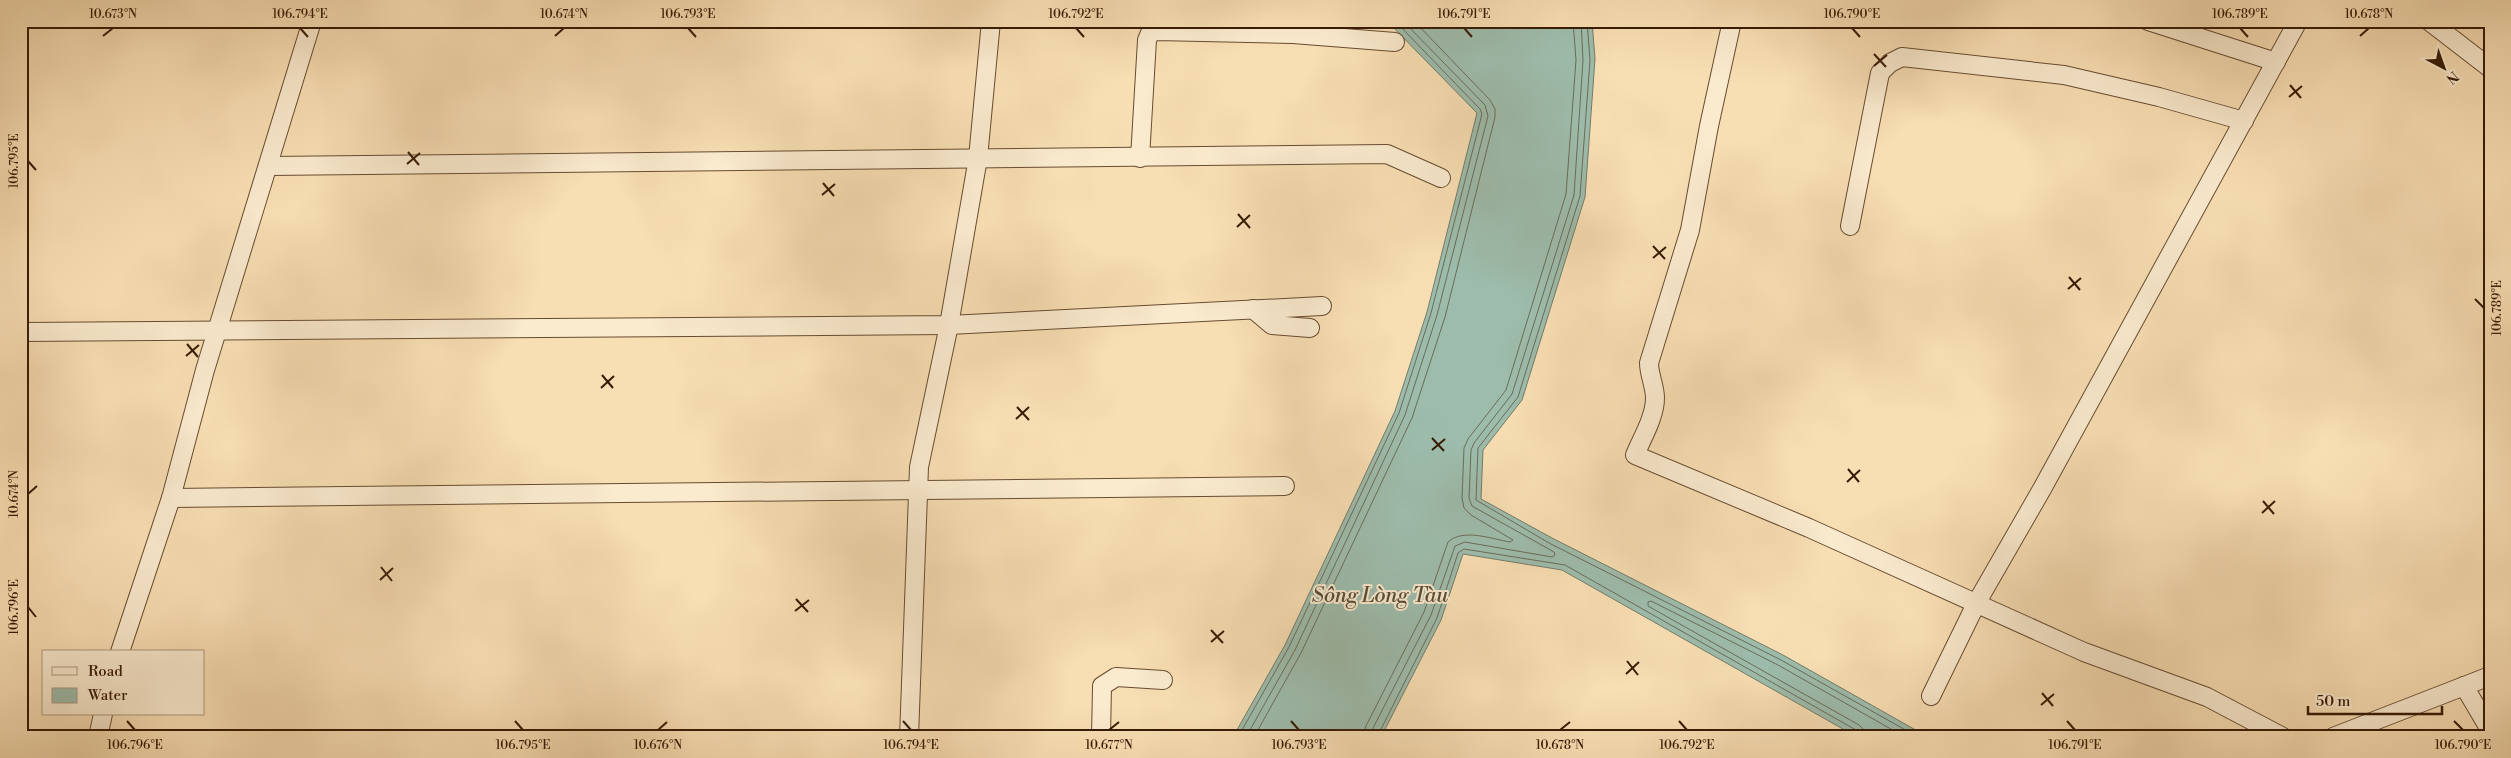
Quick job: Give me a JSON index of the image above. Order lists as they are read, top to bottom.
{
  "water": ["Sông Lòng Tàu"],
  "legend": ["Road", "Water"],
  "scale_bar": "50 m",
  "north": "bottom right",
  "coordinates": [
    "10.673°N",
    "106.794°E",
    "10.674°N",
    "106.793°E",
    "106.792°E",
    "106.791°E",
    "106.790°E",
    "106.789°E",
    "10.678°N",
    "106.795°E",
    "106.796°E",
    "10.676°N",
    "10.677°N"
  ]
}
